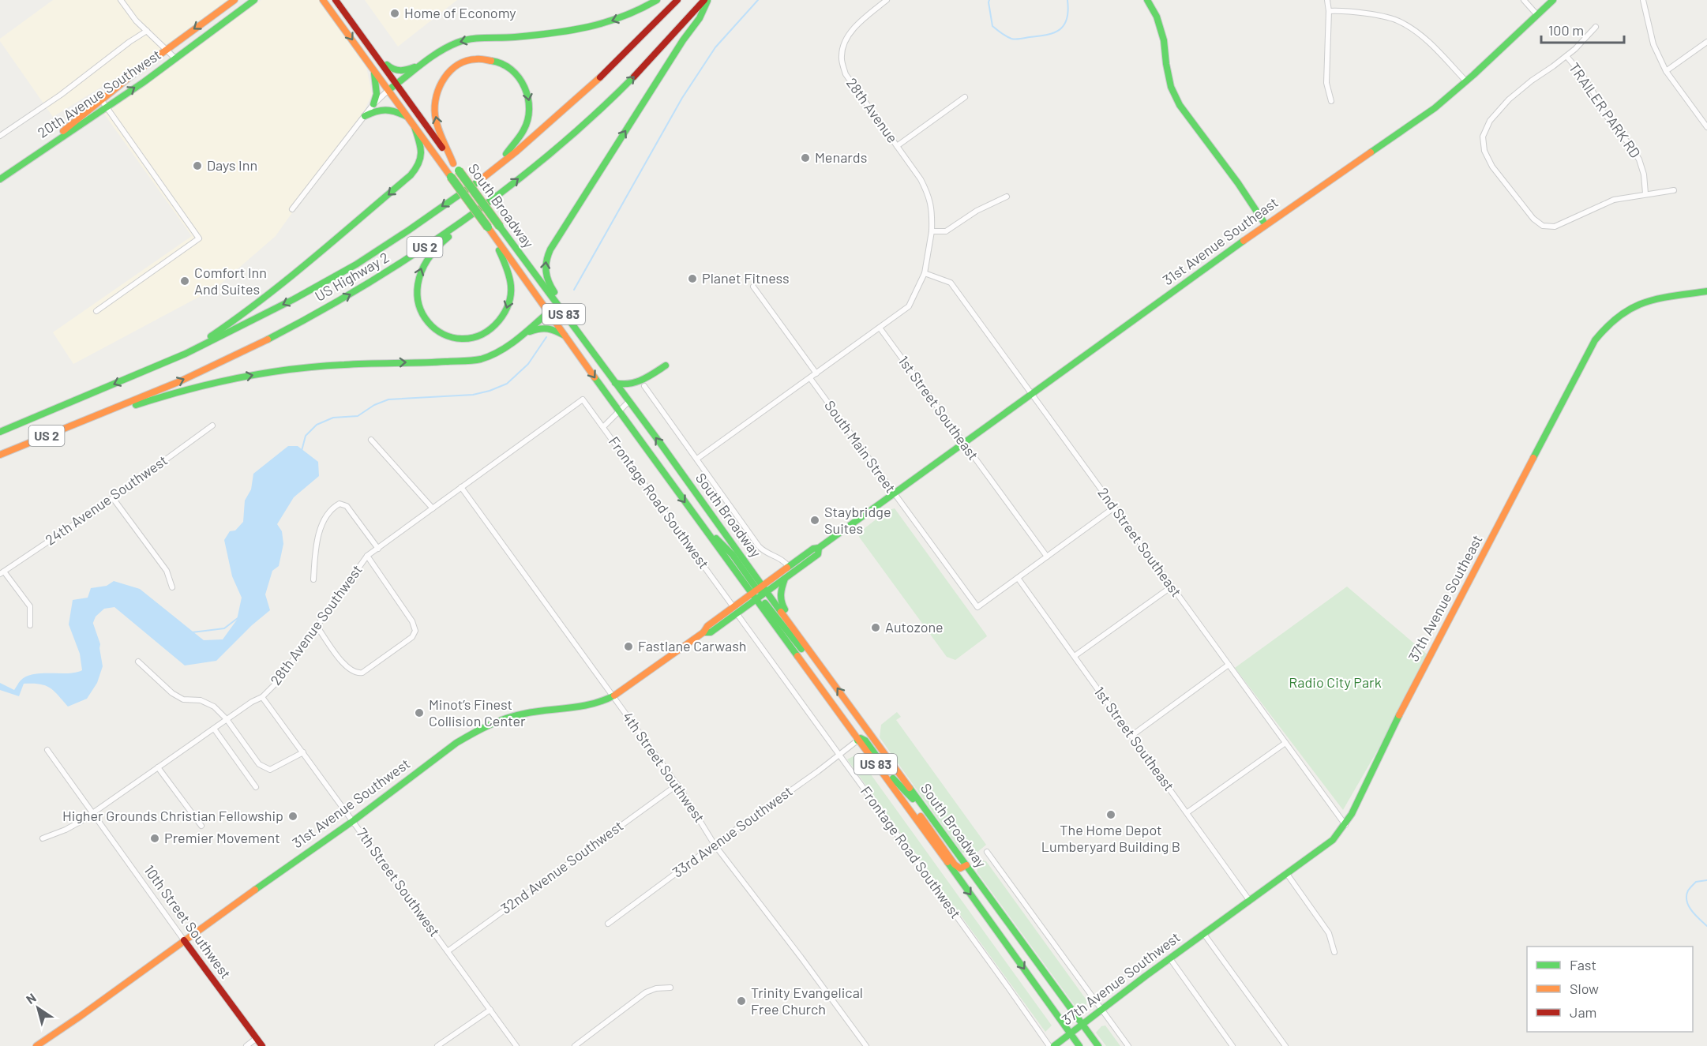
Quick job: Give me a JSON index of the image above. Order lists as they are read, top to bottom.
{
  "streets": {
    "main road": [
      "20th Avenue Southwest",
      "South Broadway",
      "31st Avenue Southeast",
      "US 2",
      "US Highway 2",
      "US 83",
      "37th Avenue Southeast",
      "31st Avenue Southwest",
      "10th Street Southwest",
      "37th Avenue Southwest"
    ],
    "street": [
      "28th Avenue",
      "TRAILER PARK RD",
      "1st Street Southeast",
      "South Main Street",
      "24th Avenue Southwest",
      "Frontage Road Southwest",
      "2nd Street Southeast",
      "28th Avenue Southwest",
      "4th Street Southwest",
      "33rd Avenue Southwest",
      "32nd Avenue Southwest",
      "7th Street Southwest"
    ]
  },
  "crossings": [
    ["28th Avenue", "1st Street Southeast"],
    ["28th Avenue", "South Main Street"],
    ["28th Avenue", "2nd Street Southeast"],
    ["South Broadway", "31st Avenue Southwest"],
    ["South Broadway", "33rd Avenue Southwest"],
    ["South Broadway", "37th Avenue Southwest"],
    ["31st Avenue Southeast", "1st Street Southeast"],
    ["31st Avenue Southeast", "South Main Street"],
    ["31st Avenue Southeast", "2nd Street Southeast"],
    ["31st Avenue Southeast", "31st Avenue Southwest"],
    ["1st Street Southeast", "South Main Street"],
    ["1st Street Southeast", "37th Avenue Southeast"],
    ["South Main Street", "31st Avenue Southwest"],
    ["Frontage Road Southwest", "28th Avenue Southwest"],
    ["Frontage Road Southwest", "31st Avenue Southwest"],
    ["Frontage Road Southwest", "33rd Avenue Southwest"],
    ["2nd Street Southeast", "37th Avenue Southeast"],
    ["37th Avenue Southeast", "37th Avenue Southwest"],
    ["28th Avenue Southwest", "4th Street Southwest"],
    ["28th Avenue Southwest", "7th Street Southwest"],
    ["28th Avenue Southwest", "10th Street Southwest"],
    ["4th Street Southwest", "31st Avenue Southwest"],
    ["4th Street Southwest", "33rd Avenue Southwest"],
    ["4th Street Southwest", "32nd Avenue Southwest"],
    ["31st Avenue Southwest", "7th Street Southwest"],
    ["31st Avenue Southwest", "10th Street Southwest"],
    ["32nd Avenue Southwest", "7th Street Southwest"]
  ],
  "parks": ["Radio City Park"],
  "places": [
    "Home of Economy",
    "Menards",
    "Days Inn",
    "Planet Fitness",
    "Comfort Inn And Suites",
    "Staybridge Suites",
    "Autozone",
    "Fastlane Carwash",
    "Minot’s Finest Collision Center",
    "The Home Depot Lumberyard Building B",
    "Higher Grounds Christian Fellowship",
    "Premier Movement",
    "Trinity Evangelical Free Church"
  ],
  "legend": ["Fast", "Slow", "Jam"],
  "scale_bar": "100 m",
  "north": "top left"
}
